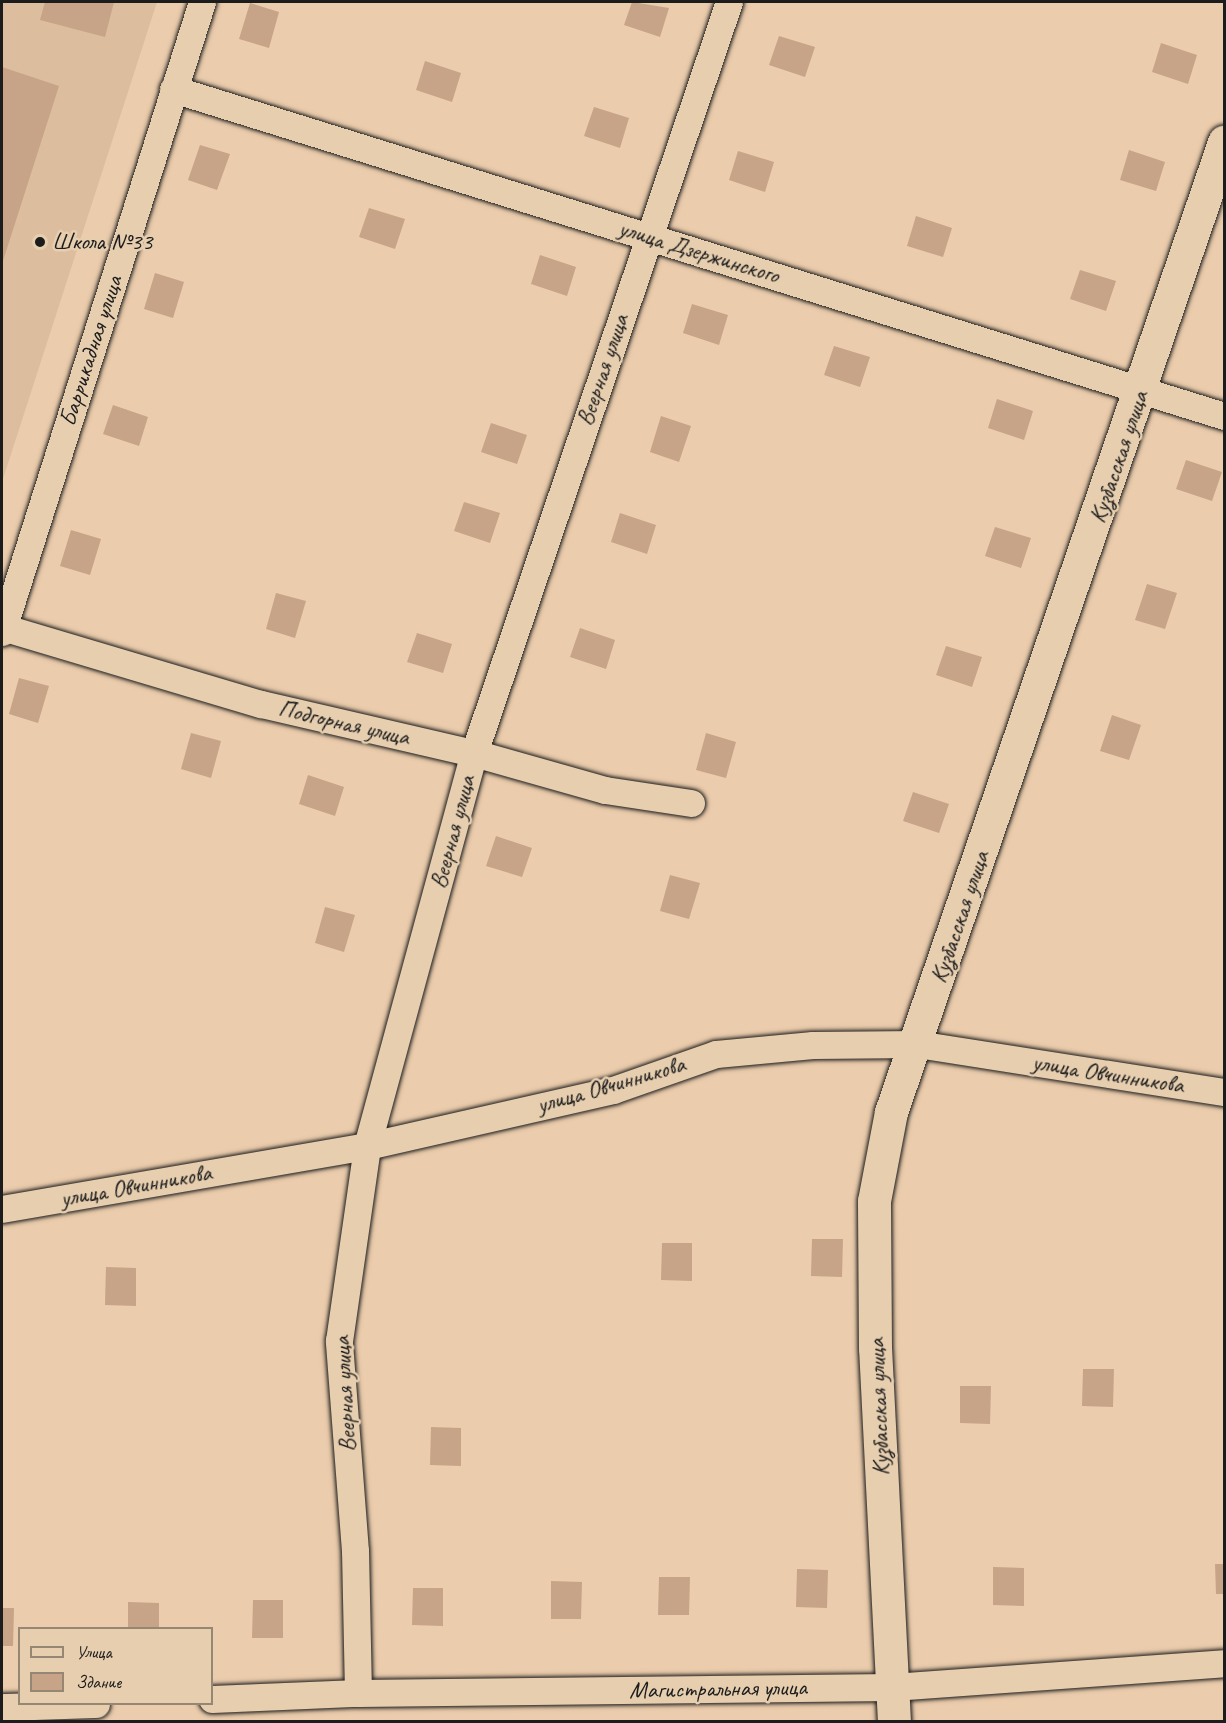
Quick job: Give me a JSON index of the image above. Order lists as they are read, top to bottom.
{
  "streets": {
    "street": [
      "улица Дзержинского",
      "Баррикадная улица",
      "Веерная улица",
      "Кузбасская улица",
      "Подгорная улица",
      "улица Овчинникова",
      "Магистральная улица"
    ]
  },
  "crossings": [
    ["улица Дзержинского", "Баррикадная улица"],
    ["улица Дзержинского", "Веерная улица"],
    ["улица Дзержинского", "Кузбасская улица"],
    ["Баррикадная улица", "Подгорная улица"],
    ["Веерная улица", "Подгорная улица"],
    ["Веерная улица", "улица Овчинникова"],
    ["Веерная улица", "Магистральная улица"],
    ["Кузбасская улица", "улица Овчинникова"],
    ["Кузбасская улица", "Магистральная улица"]
  ],
  "places": ["Школа №33"],
  "legend": ["Улица", "Здание"]
}
